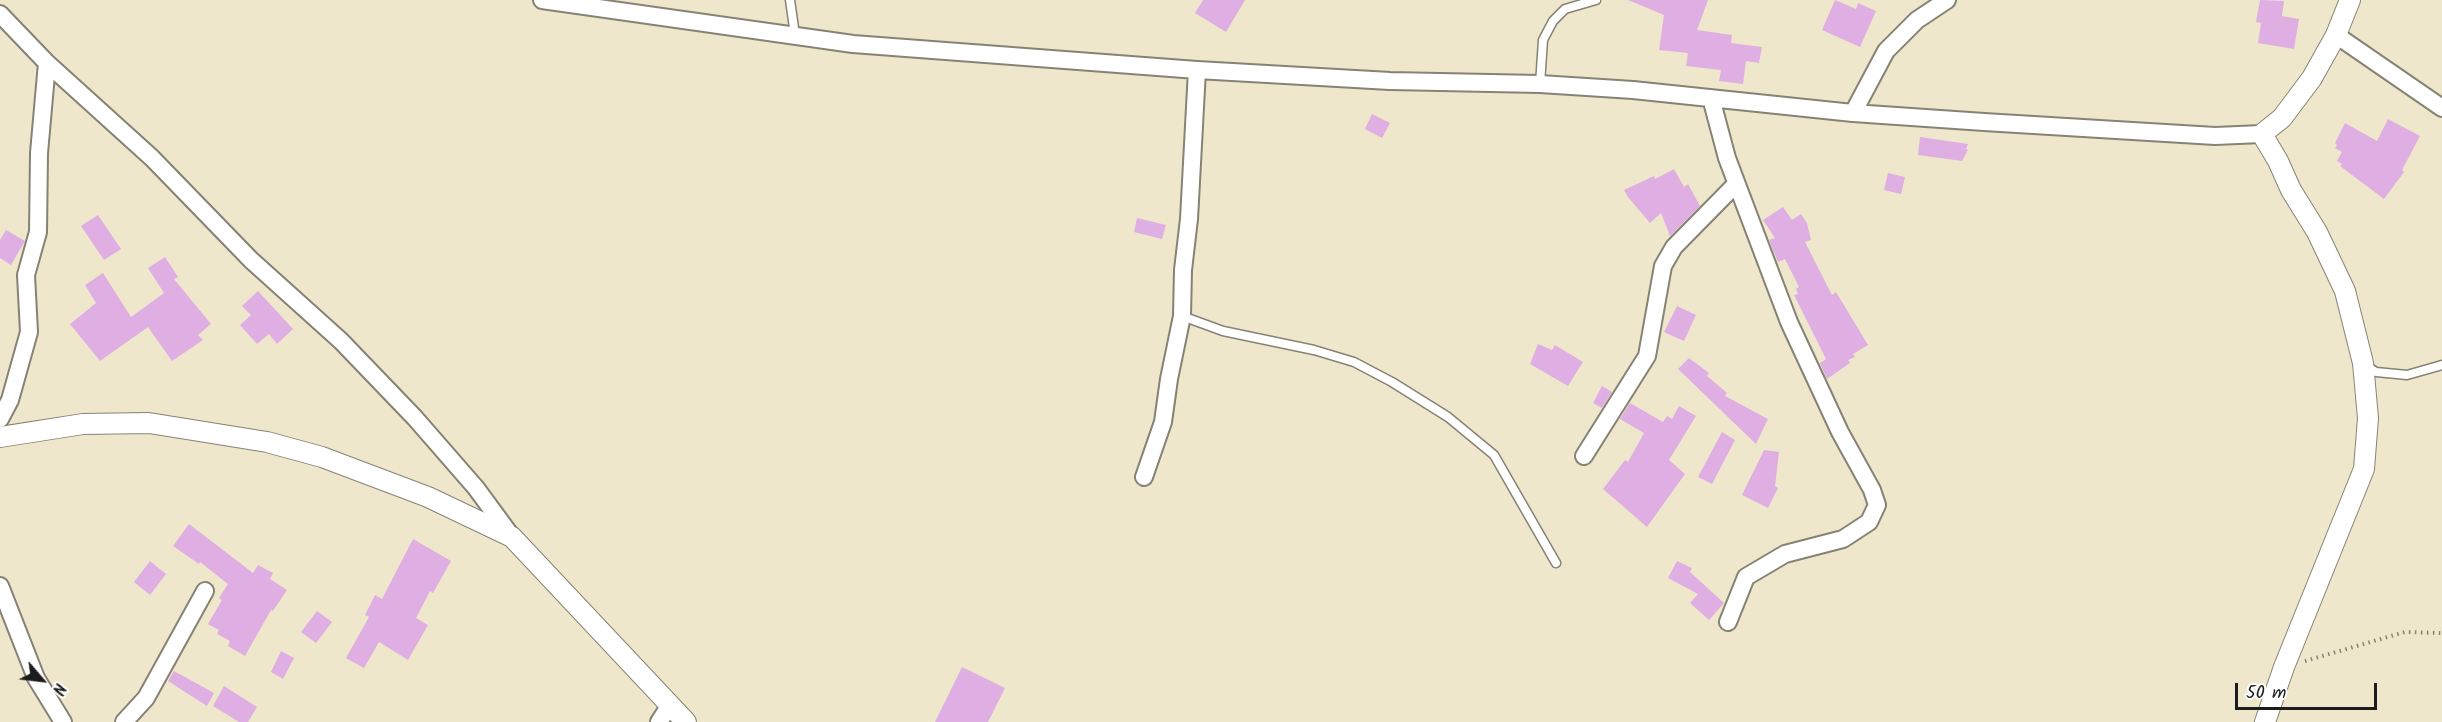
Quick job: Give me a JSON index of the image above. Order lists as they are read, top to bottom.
{
  "scale_bar": "50 m",
  "north": "bottom right"
}
